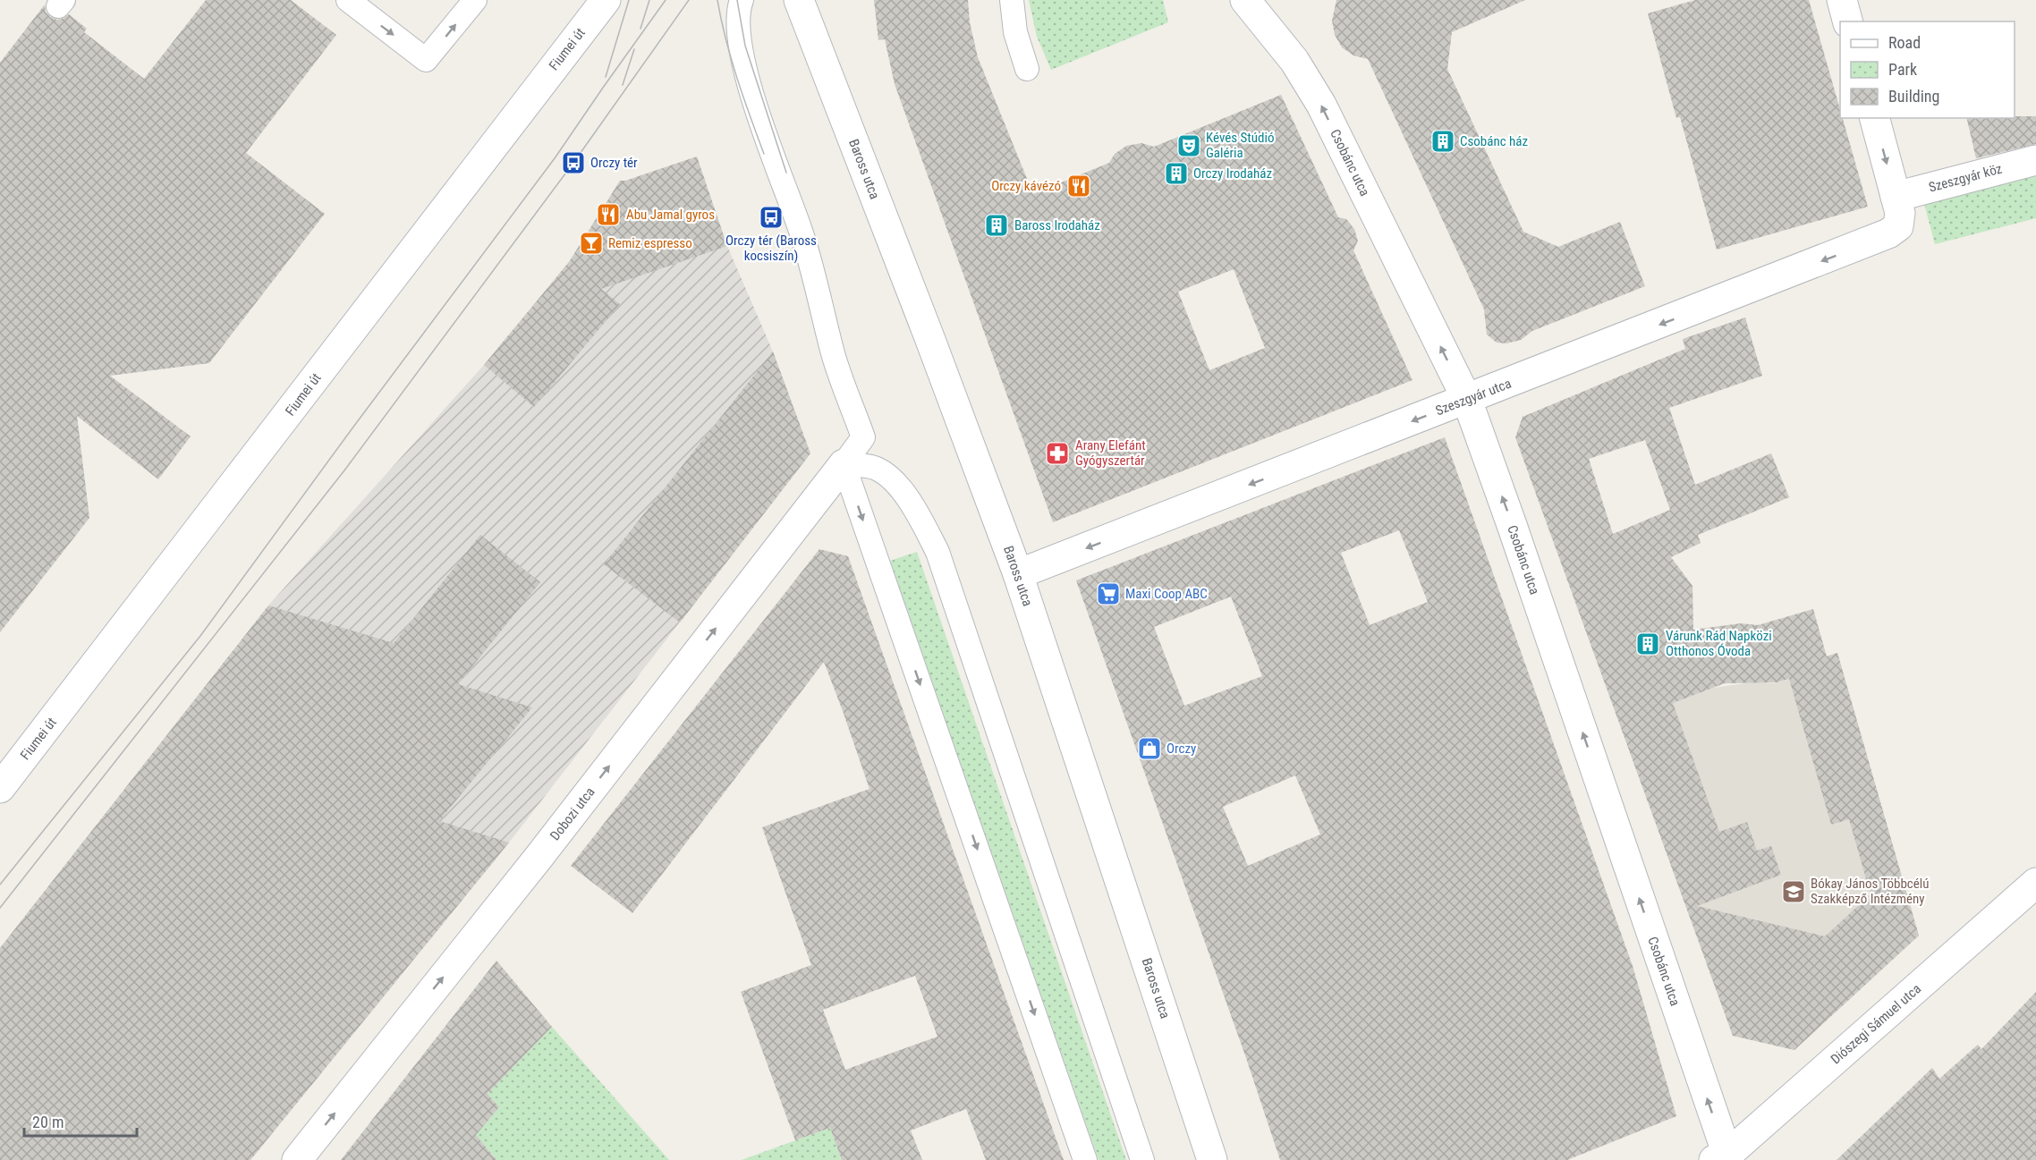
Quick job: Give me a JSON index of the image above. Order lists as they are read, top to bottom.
{
  "streets": {
    "street": [
      "Fiumei út",
      "Csobánc utca",
      "Baross utca",
      "Szeszgyár köz",
      "Szeszgyár utca",
      "Dobozi utca",
      "Diószegi Sámuel utca"
    ]
  },
  "crossings": [
    ["Csobánc utca", "Szeszgyár utca"],
    ["Csobánc utca", "Diószegi Sámuel utca"],
    ["Baross utca", "Szeszgyár utca"],
    ["Szeszgyár köz", "Szeszgyár utca"]
  ],
  "one_way": ["Csobánc utca", "Szeszgyár utca", "Dobozi utca"],
  "places": {
    "building": [
      "Csobánc ház",
      "Orczy Irodaház",
      "Baross Irodaház",
      "Várunk Rád Napközi Otthonos Óvoda"
    ],
    "theatre": ["Kévés Stúdió Galéria"],
    "bus stop": ["Orczy tér", "Orczy tér (Baross kocsiszín)"],
    "restaurant": ["Orczy kávézó", "Abu Jamal gyros"],
    "bar": ["Remiz espresso"],
    "pharmacy": ["Arany Elefánt Gyógyszertár"],
    "supermarket": ["Maxi Coop ABC"],
    "shop": ["Orczy"],
    "school or university": ["Bókay János Többcélú Szakképző Intézmény"]
  },
  "legend": ["Road", "Park", "Building"],
  "scale_bar": "20 m"
}
